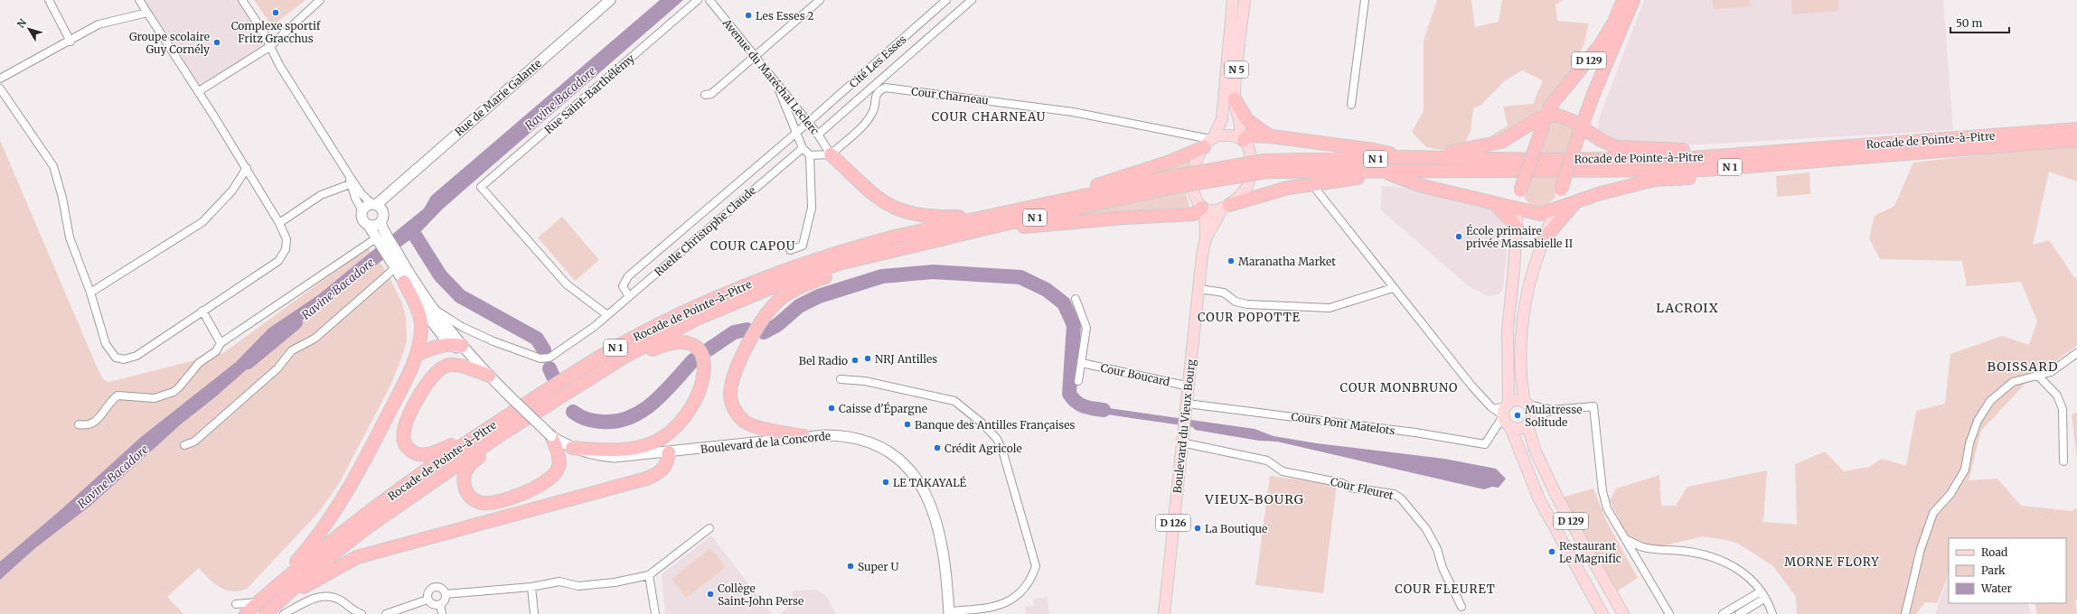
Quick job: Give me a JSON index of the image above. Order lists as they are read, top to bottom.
{
  "streets": {
    "highway": ["D 129", "Rocade de Pointe-à-Pitre", "N 1"],
    "main road": [
      "N 5",
      "Rue de Marie Galante",
      "Boulevard du Vieux Bourg",
      "Boulevard de la Concorde",
      "D 126"
    ],
    "street": [
      "Cité Les Esses",
      "Avenue du Maréchal Leclerc",
      "Rue Saint-Barthélémy",
      "Cour Charneau",
      "Ruelle Christophe Claude",
      "Cour Boucard",
      "Cours Pont Matelots",
      "Cour Fleuret"
    ]
  },
  "crossings": [
    ["D 129", "Cours Pont Matelots"],
    ["Cité Les Esses", "Avenue du Maréchal Leclerc"],
    ["Cité Les Esses", "Ruelle Christophe Claude"],
    ["N 5", "Cour Charneau"],
    ["N 5", "Boulevard du Vieux Bourg"],
    ["Avenue du Maréchal Leclerc", "Cour Charneau"],
    ["Rue Saint-Barthélémy", "Ruelle Christophe Claude"],
    ["Cour Charneau", "Boulevard du Vieux Bourg"],
    ["Rocade de Pointe-à-Pitre", "N 1"],
    ["Cour Boucard", "Boulevard du Vieux Bourg"],
    ["Cours Pont Matelots", "Boulevard du Vieux Bourg"],
    ["Boulevard du Vieux Bourg", "Cour Fleuret"]
  ],
  "districts": [
    "COUR CHARNEAU",
    "COUR CAPOU",
    "LACROIX",
    "COUR POPOTTE",
    "BOISSARD",
    "COUR MONBRUNO",
    "VIEUX-BOURG",
    "MORNE FLORY",
    "COUR FLEURET"
  ],
  "water": ["Ravine Bacadore"],
  "places": [
    "Complexe sportif Fritz Gracchus",
    "Les Esses 2",
    "Groupe scolaire Guy Cornély",
    "École primaire privée Massabielle II",
    "Maranatha Market",
    "NRJ Antilles",
    "Bel Radio",
    "Caisse d'Épargne",
    "Mulatresse Solitude",
    "Banque des Antilles Françaises",
    "Crédit Agricole",
    "LE TAKAYALÉ",
    "La Boutique",
    "Restaurant Le Magnific",
    "Super U",
    "Collège Saint-John Perse"
  ],
  "legend": ["Road", "Park", "Water"],
  "scale_bar": "50 m",
  "north": "top left"
}
